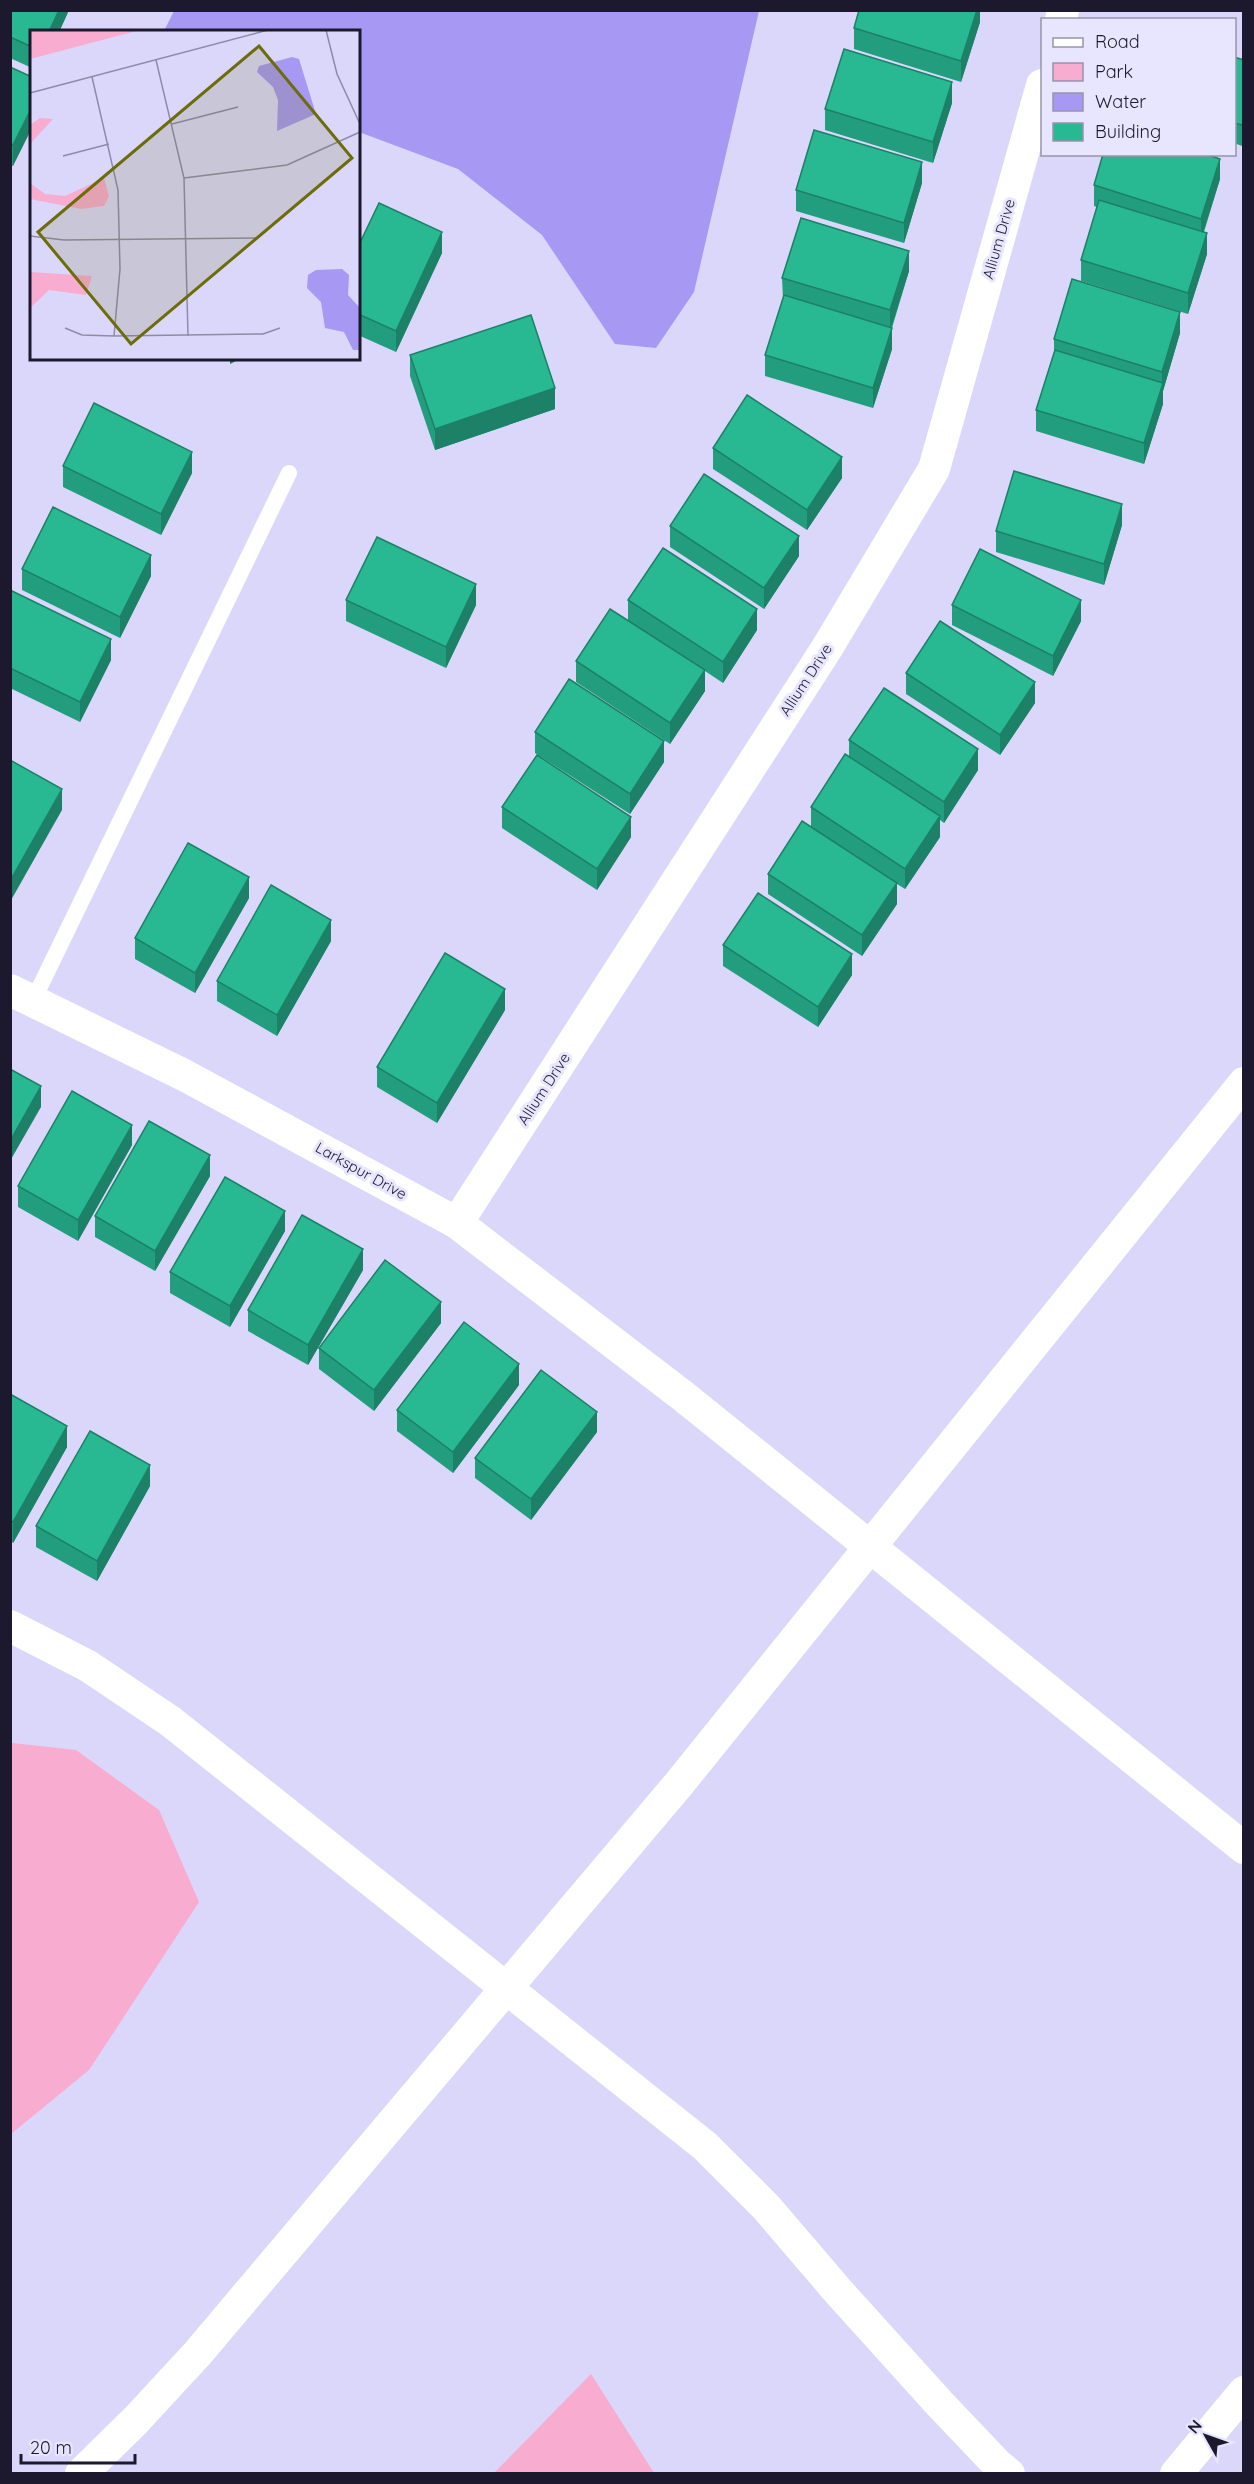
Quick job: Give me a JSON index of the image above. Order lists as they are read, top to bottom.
{
  "streets": {
    "street": ["Allium Drive", "Larkspur Drive"]
  },
  "crossings": [
    ["Allium Drive", "Larkspur Drive"]
  ],
  "legend": [
    "Road",
    "Park",
    "Water",
    "Building"
  ],
  "scale_bar": "20 m",
  "north": "top left"
}
